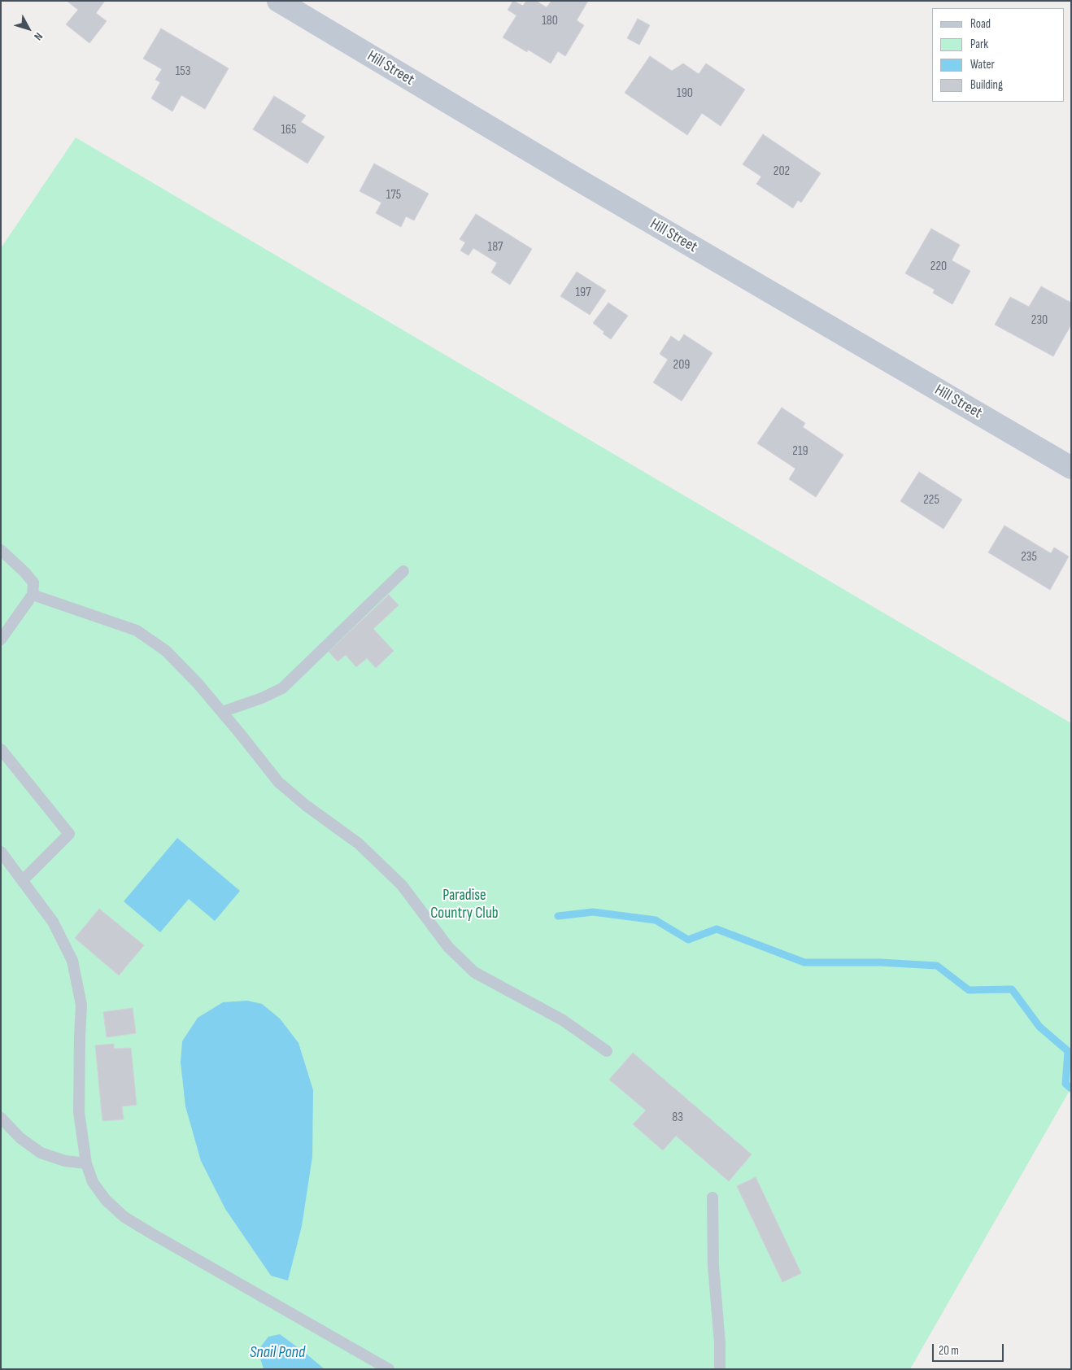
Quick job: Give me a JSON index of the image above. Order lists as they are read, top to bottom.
{
  "streets": {
    "street": ["Hill Street"]
  },
  "water": ["Snail Pond"],
  "parks": ["Paradise Country Club"],
  "house_numbers": [
    "180",
    "153",
    "190",
    "165",
    "202",
    "175",
    "187",
    "220",
    "197",
    "230",
    "209",
    "219",
    "225",
    "235",
    "83"
  ],
  "legend": [
    "Road",
    "Park",
    "Water",
    "Building"
  ],
  "scale_bar": "20 m",
  "north": "bottom right"
}
